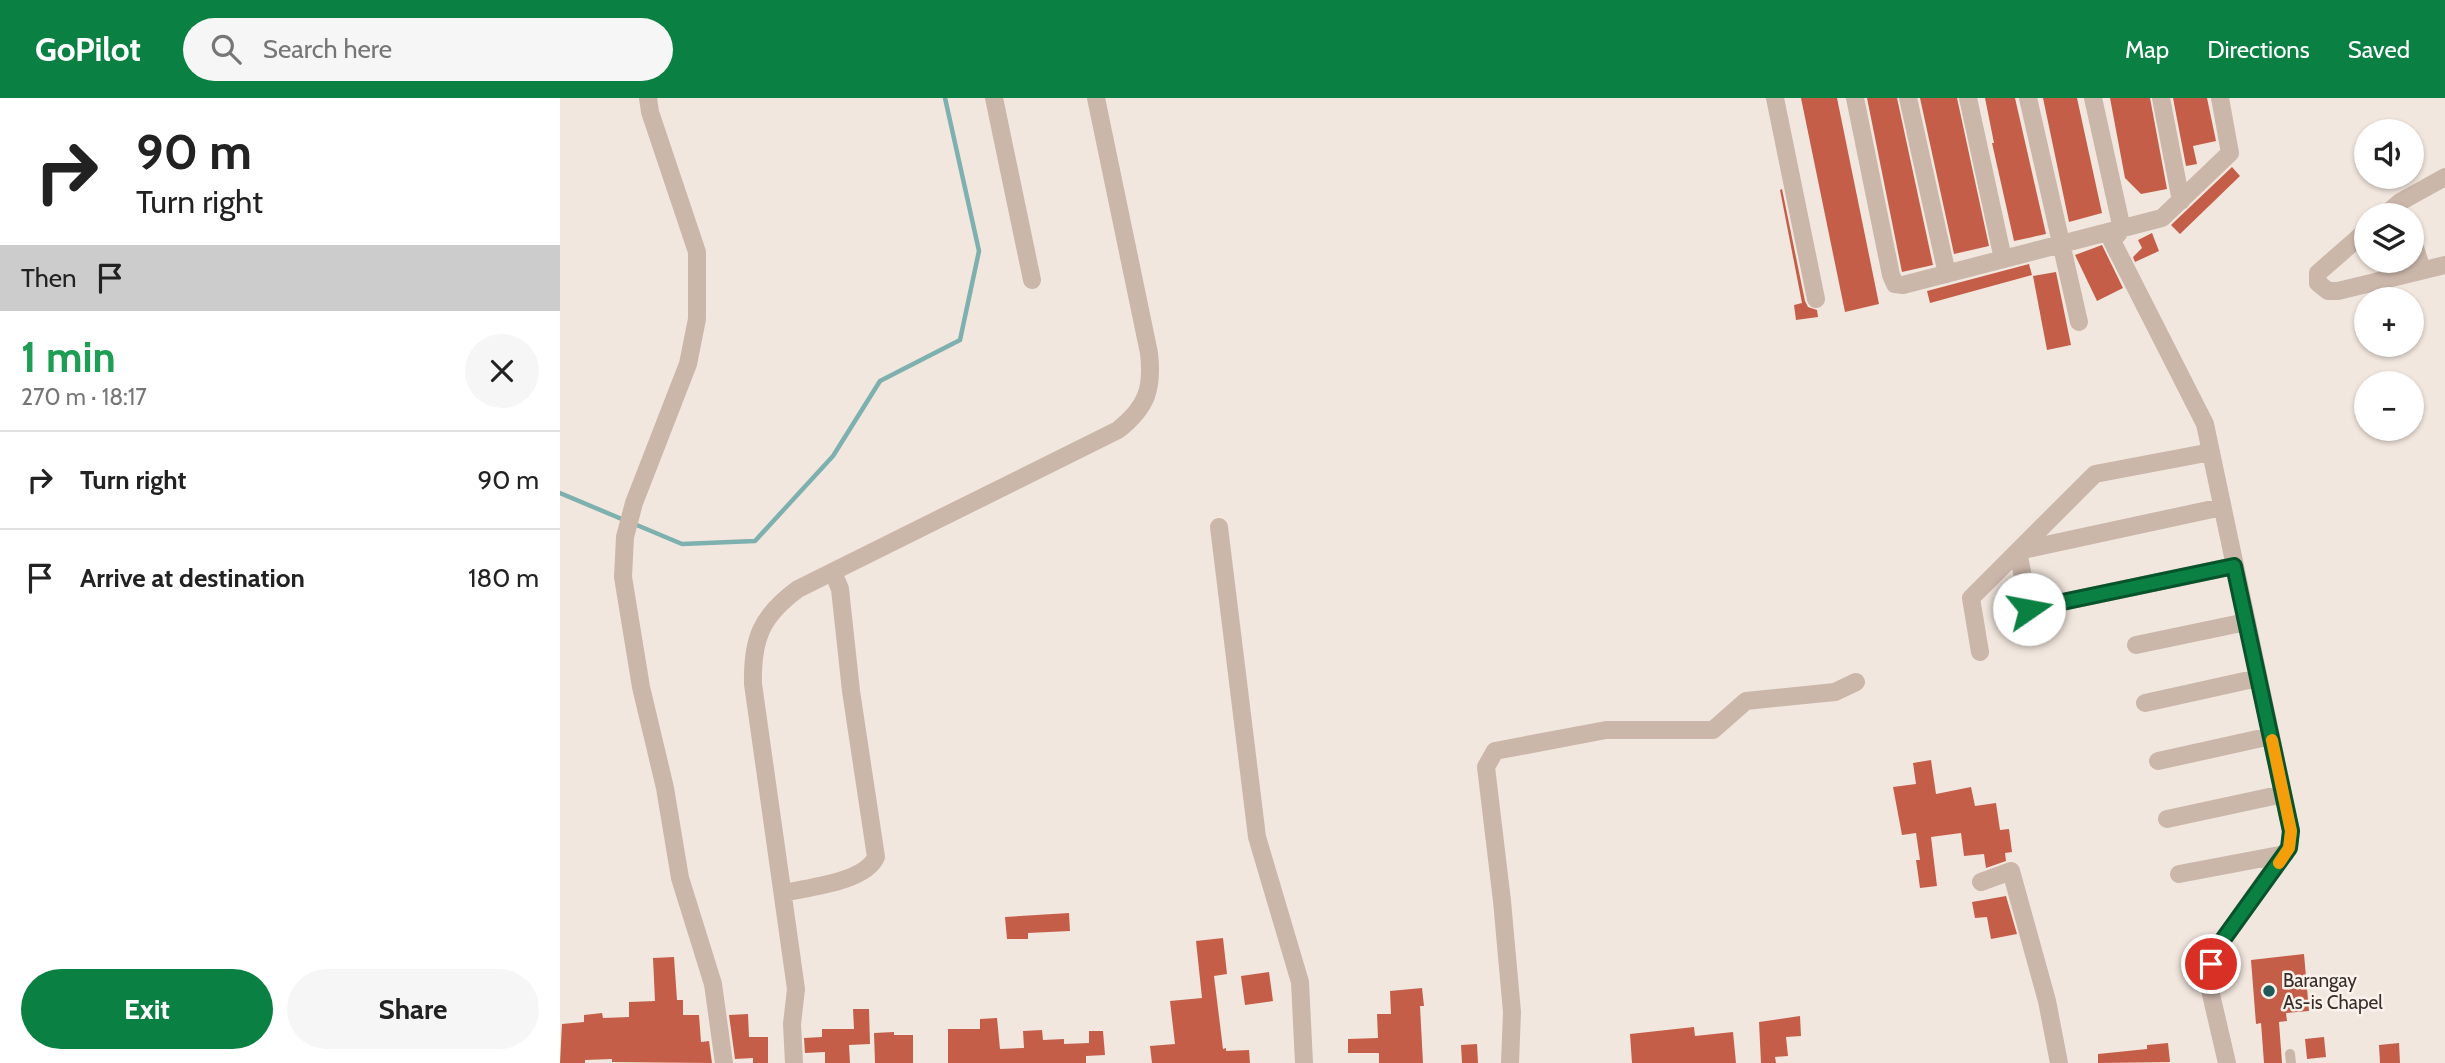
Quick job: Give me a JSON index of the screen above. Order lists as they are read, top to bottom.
{
  "places": ["Barangay As-is Chapel"],
  "page": {
    "header": "GoPilot",
    "search": "Search here",
    "nav": ["Map", "Directions", "Saved"],
    "turn": ["90 m", "Turn right"],
    "map_buttons": ["+", "−"],
    "then": "Then",
    "heading": ["1 min", "270 m · 18:17"],
    "list": [
      {
        "name": "Turn right",
        "value": "90 m"
      },
      {
        "name": "Arrive at destination",
        "value": "180 m"
      }
    ],
    "buttons": ["Exit", "Share"]
  }
}
